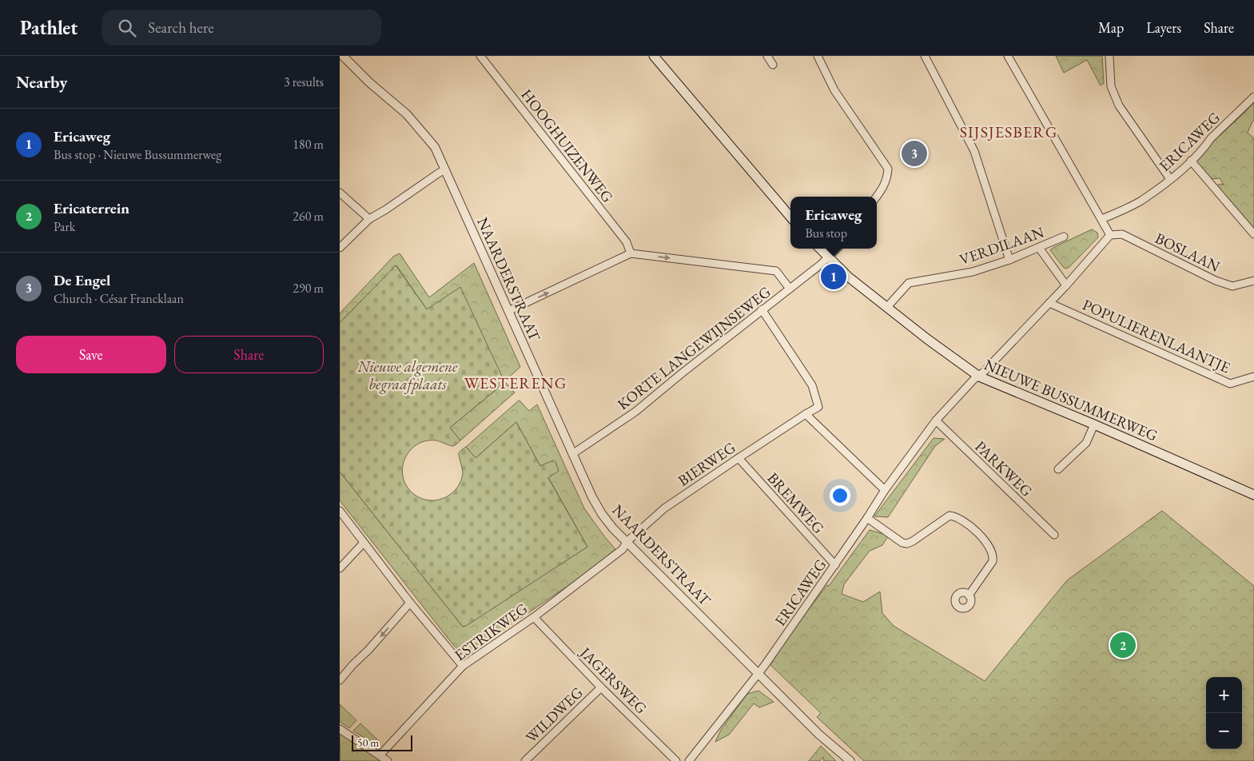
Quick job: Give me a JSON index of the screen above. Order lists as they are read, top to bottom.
{
  "streets": {
    "main road": ["NIEUWE BUSSUMMERWEG"],
    "street": [
      "ERICAWEG",
      "HOOGHUIZENWEG",
      "VERDILAAN",
      "BOSLAAN",
      "NAARDERSTRAAT",
      "POPULIERENLAANTJE",
      "KORTE LANGEWIJNSEWEG",
      "BIERWEG",
      "PARKWEG",
      "BREMWEG",
      "ESTRIKWEG",
      "JAGERSWEG",
      "WILDWEG"
    ]
  },
  "crossings": [
    ["ERICAWEG", "BOSLAAN"],
    ["ERICAWEG", "NAARDERSTRAAT"],
    ["ERICAWEG", "POPULIERENLAANTJE"],
    ["ERICAWEG", "NIEUWE BUSSUMMERWEG"],
    ["ERICAWEG", "PARKWEG"],
    ["ERICAWEG", "BREMWEG"],
    ["VERDILAAN", "NIEUWE BUSSUMMERWEG"],
    ["NAARDERSTRAAT", "KORTE LANGEWIJNSEWEG"],
    ["NAARDERSTRAAT", "BIERWEG"],
    ["NAARDERSTRAAT", "ESTRIKWEG"],
    ["KORTE LANGEWIJNSEWEG", "NIEUWE BUSSUMMERWEG"],
    ["KORTE LANGEWIJNSEWEG", "BIERWEG"],
    ["BIERWEG", "BREMWEG"],
    ["BIERWEG", "ESTRIKWEG"],
    ["ESTRIKWEG", "JAGERSWEG"],
    ["JAGERSWEG", "WILDWEG"]
  ],
  "districts": ["SIJSJESBERG", "WESTERENG"],
  "parks": ["Nieuwe algemene begraafplaats"],
  "scale_bar": "50 m",
  "page": {
    "header": "Pathlet",
    "search": "Search here",
    "nav": ["Map", "Layers", "Share"],
    "heading": ["Nearby", "3 results"],
    "list": [
      {
        "mark": "1",
        "name": "Ericaweg",
        "note": "Bus stop · Nieuwe Bussummerweg",
        "value": "180 m"
      },
      {
        "mark": "2",
        "name": "Ericaterrein",
        "note": "Park",
        "value": "260 m"
      },
      {
        "mark": "3",
        "name": "De Engel",
        "note": "Church · César Francklaan",
        "value": "290 m"
      }
    ],
    "pins": ["3", "1", "2"],
    "popup": ["Ericaweg", "Bus stop"],
    "buttons": ["Save", "Share"],
    "map_buttons": ["+", "−"],
    "scale": "50 m"
  }
}
